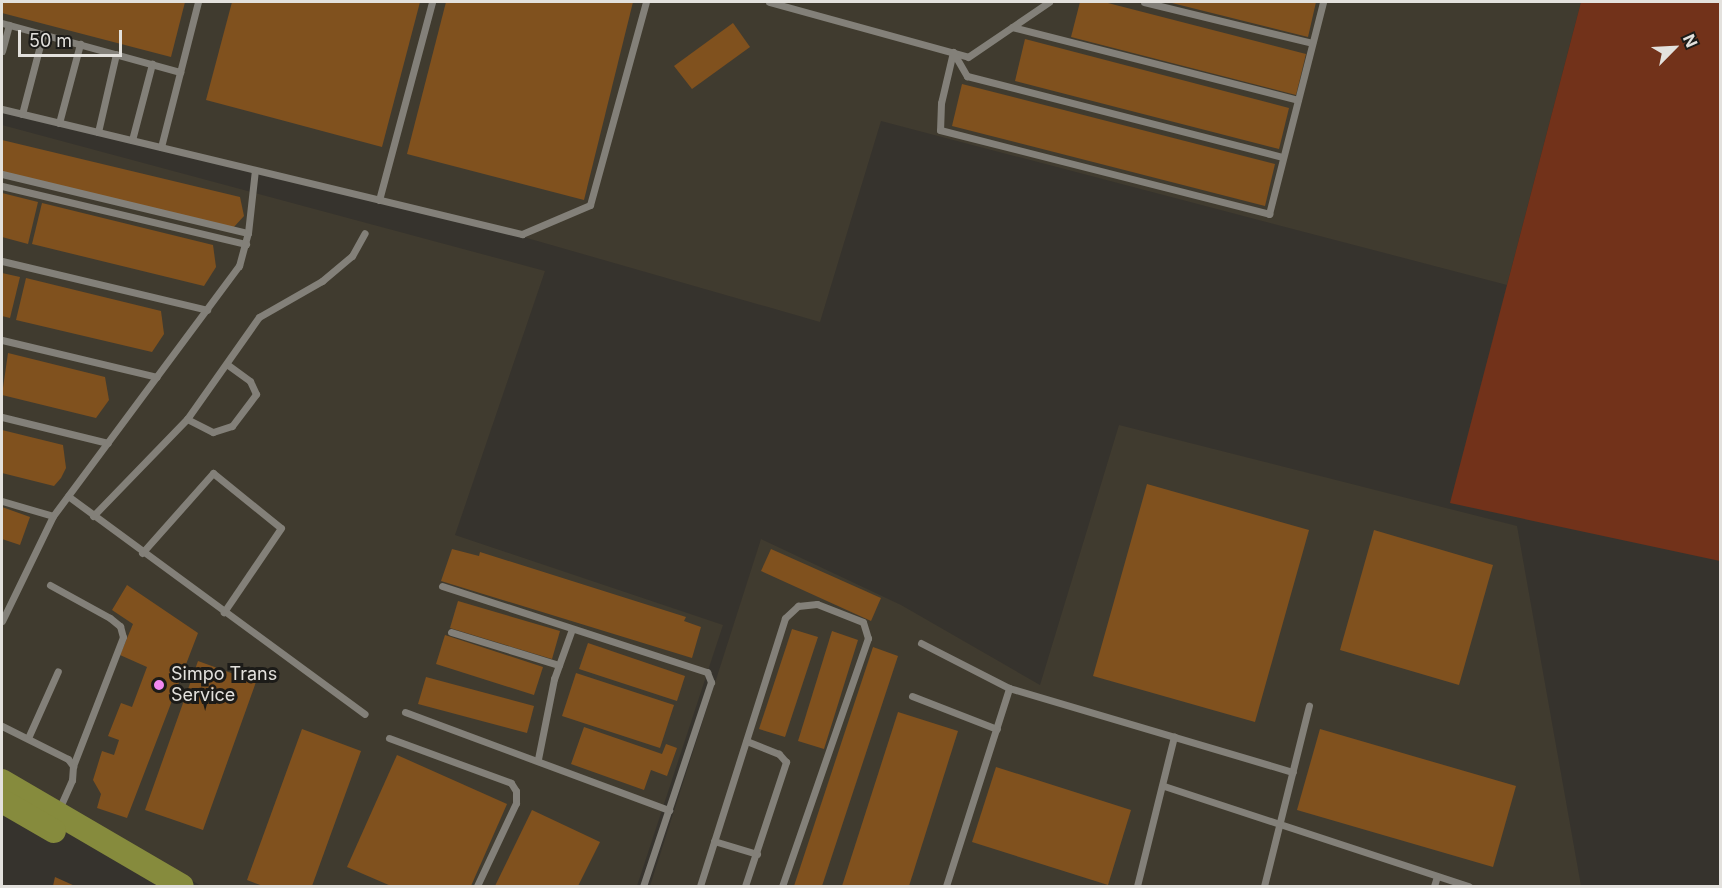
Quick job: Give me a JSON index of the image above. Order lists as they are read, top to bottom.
{
  "places": ["Simpo Trans Service"],
  "scale_bar": "50 m",
  "north": "top right"
}
